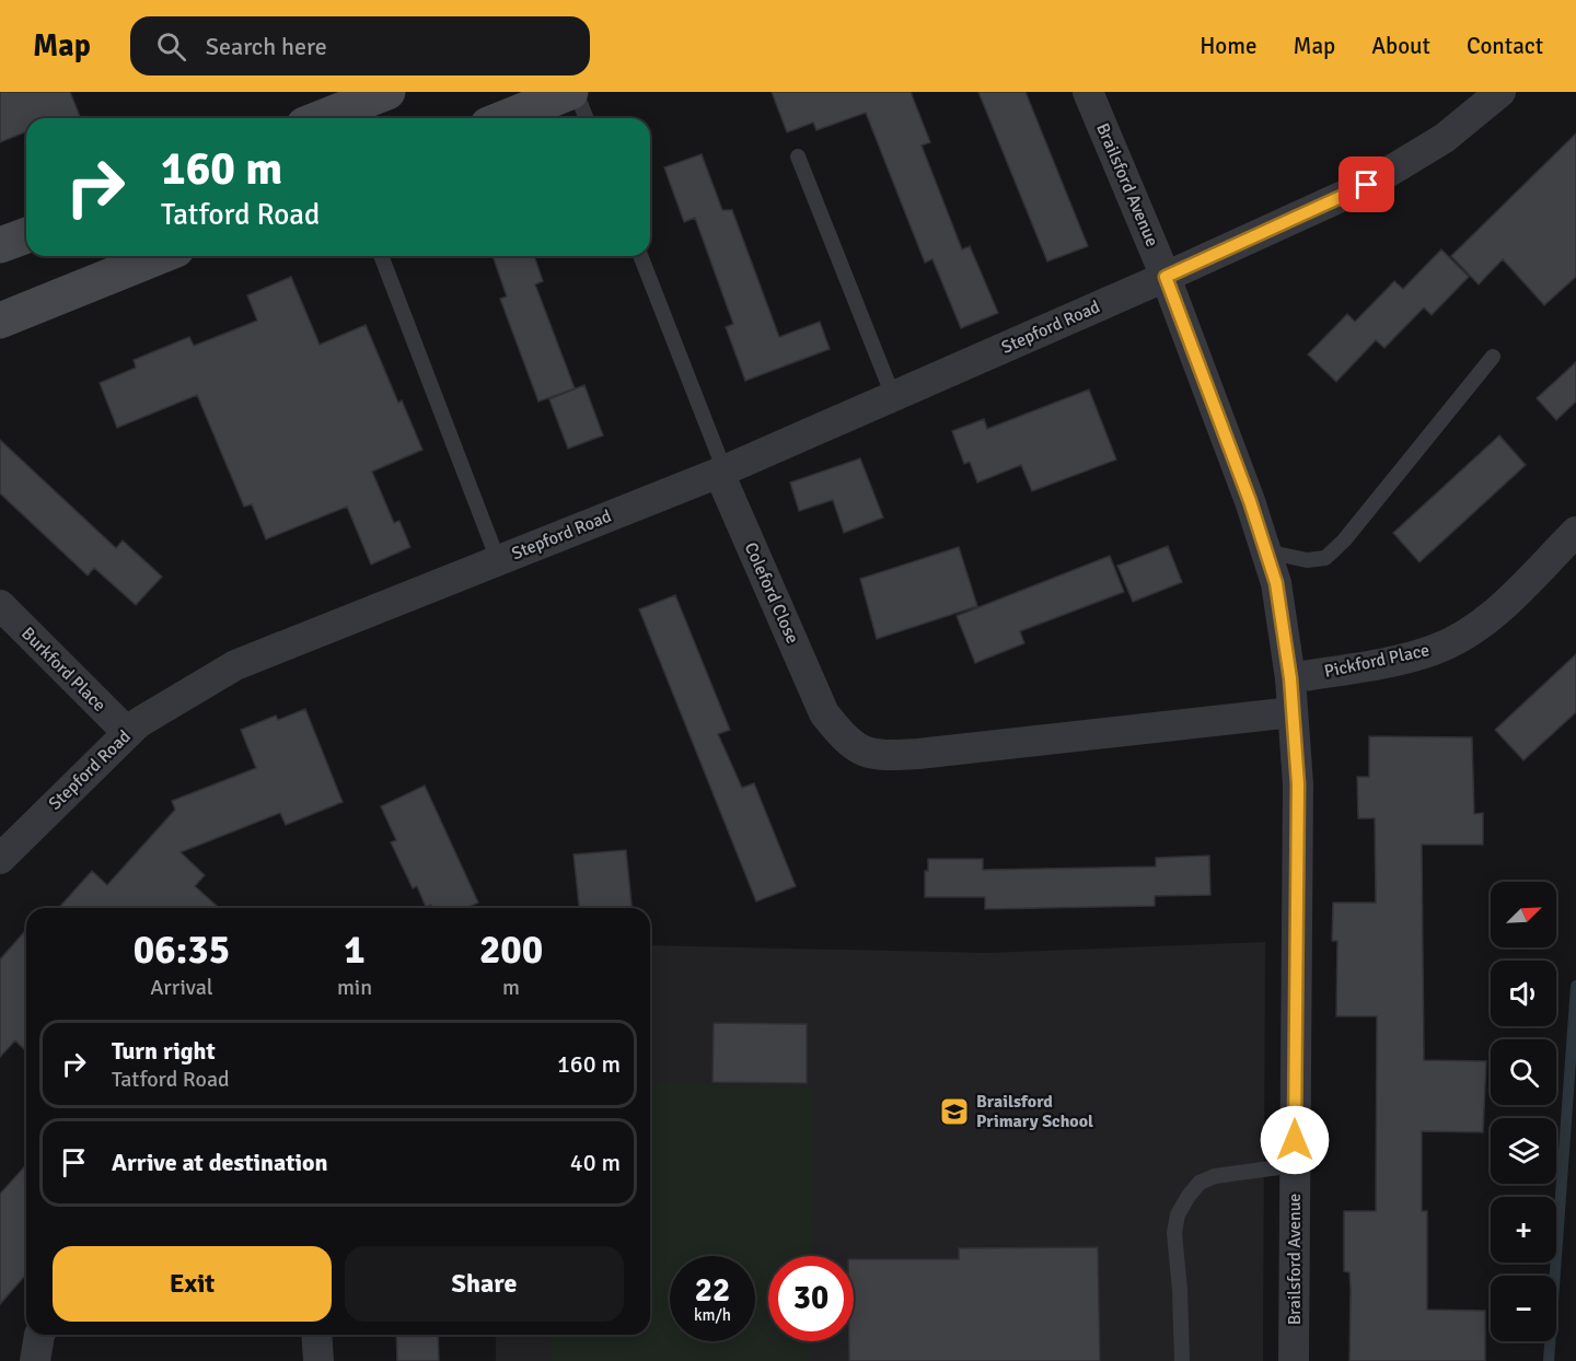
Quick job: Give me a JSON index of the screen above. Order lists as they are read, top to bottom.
{
  "streets": {
    "street": [
      "Brailsford Avenue",
      "Stepford Road",
      "Coleford Close",
      "Pickford Place",
      "Burkford Place"
    ]
  },
  "crossings": [
    ["Brailsford Avenue", "Stepford Road"],
    ["Brailsford Avenue", "Coleford Close"],
    ["Brailsford Avenue", "Pickford Place"],
    ["Stepford Road", "Coleford Close"],
    ["Stepford Road", "Burkford Place"]
  ],
  "places": {
    "school or university": ["Brailsford Primary School"]
  },
  "north": "top right",
  "page": {
    "header": "Map",
    "search": "Search here",
    "nav": [
      "Home",
      "Map",
      "About",
      "Contact"
    ],
    "turn": ["160 m", "Tatford Road"],
    "map_buttons": ["+", "−"],
    "eta": [
      "06:35",
      "Arrival",
      "1",
      "min",
      "200",
      "m"
    ],
    "list": [
      {
        "name": "Turn right",
        "note": "Tatford Road",
        "value": "160 m"
      },
      {
        "name": "Arrive at destination",
        "value": "40 m"
      }
    ],
    "buttons": ["Exit", "Share"],
    "speed": "22 km/h",
    "limit": "30"
  }
}
